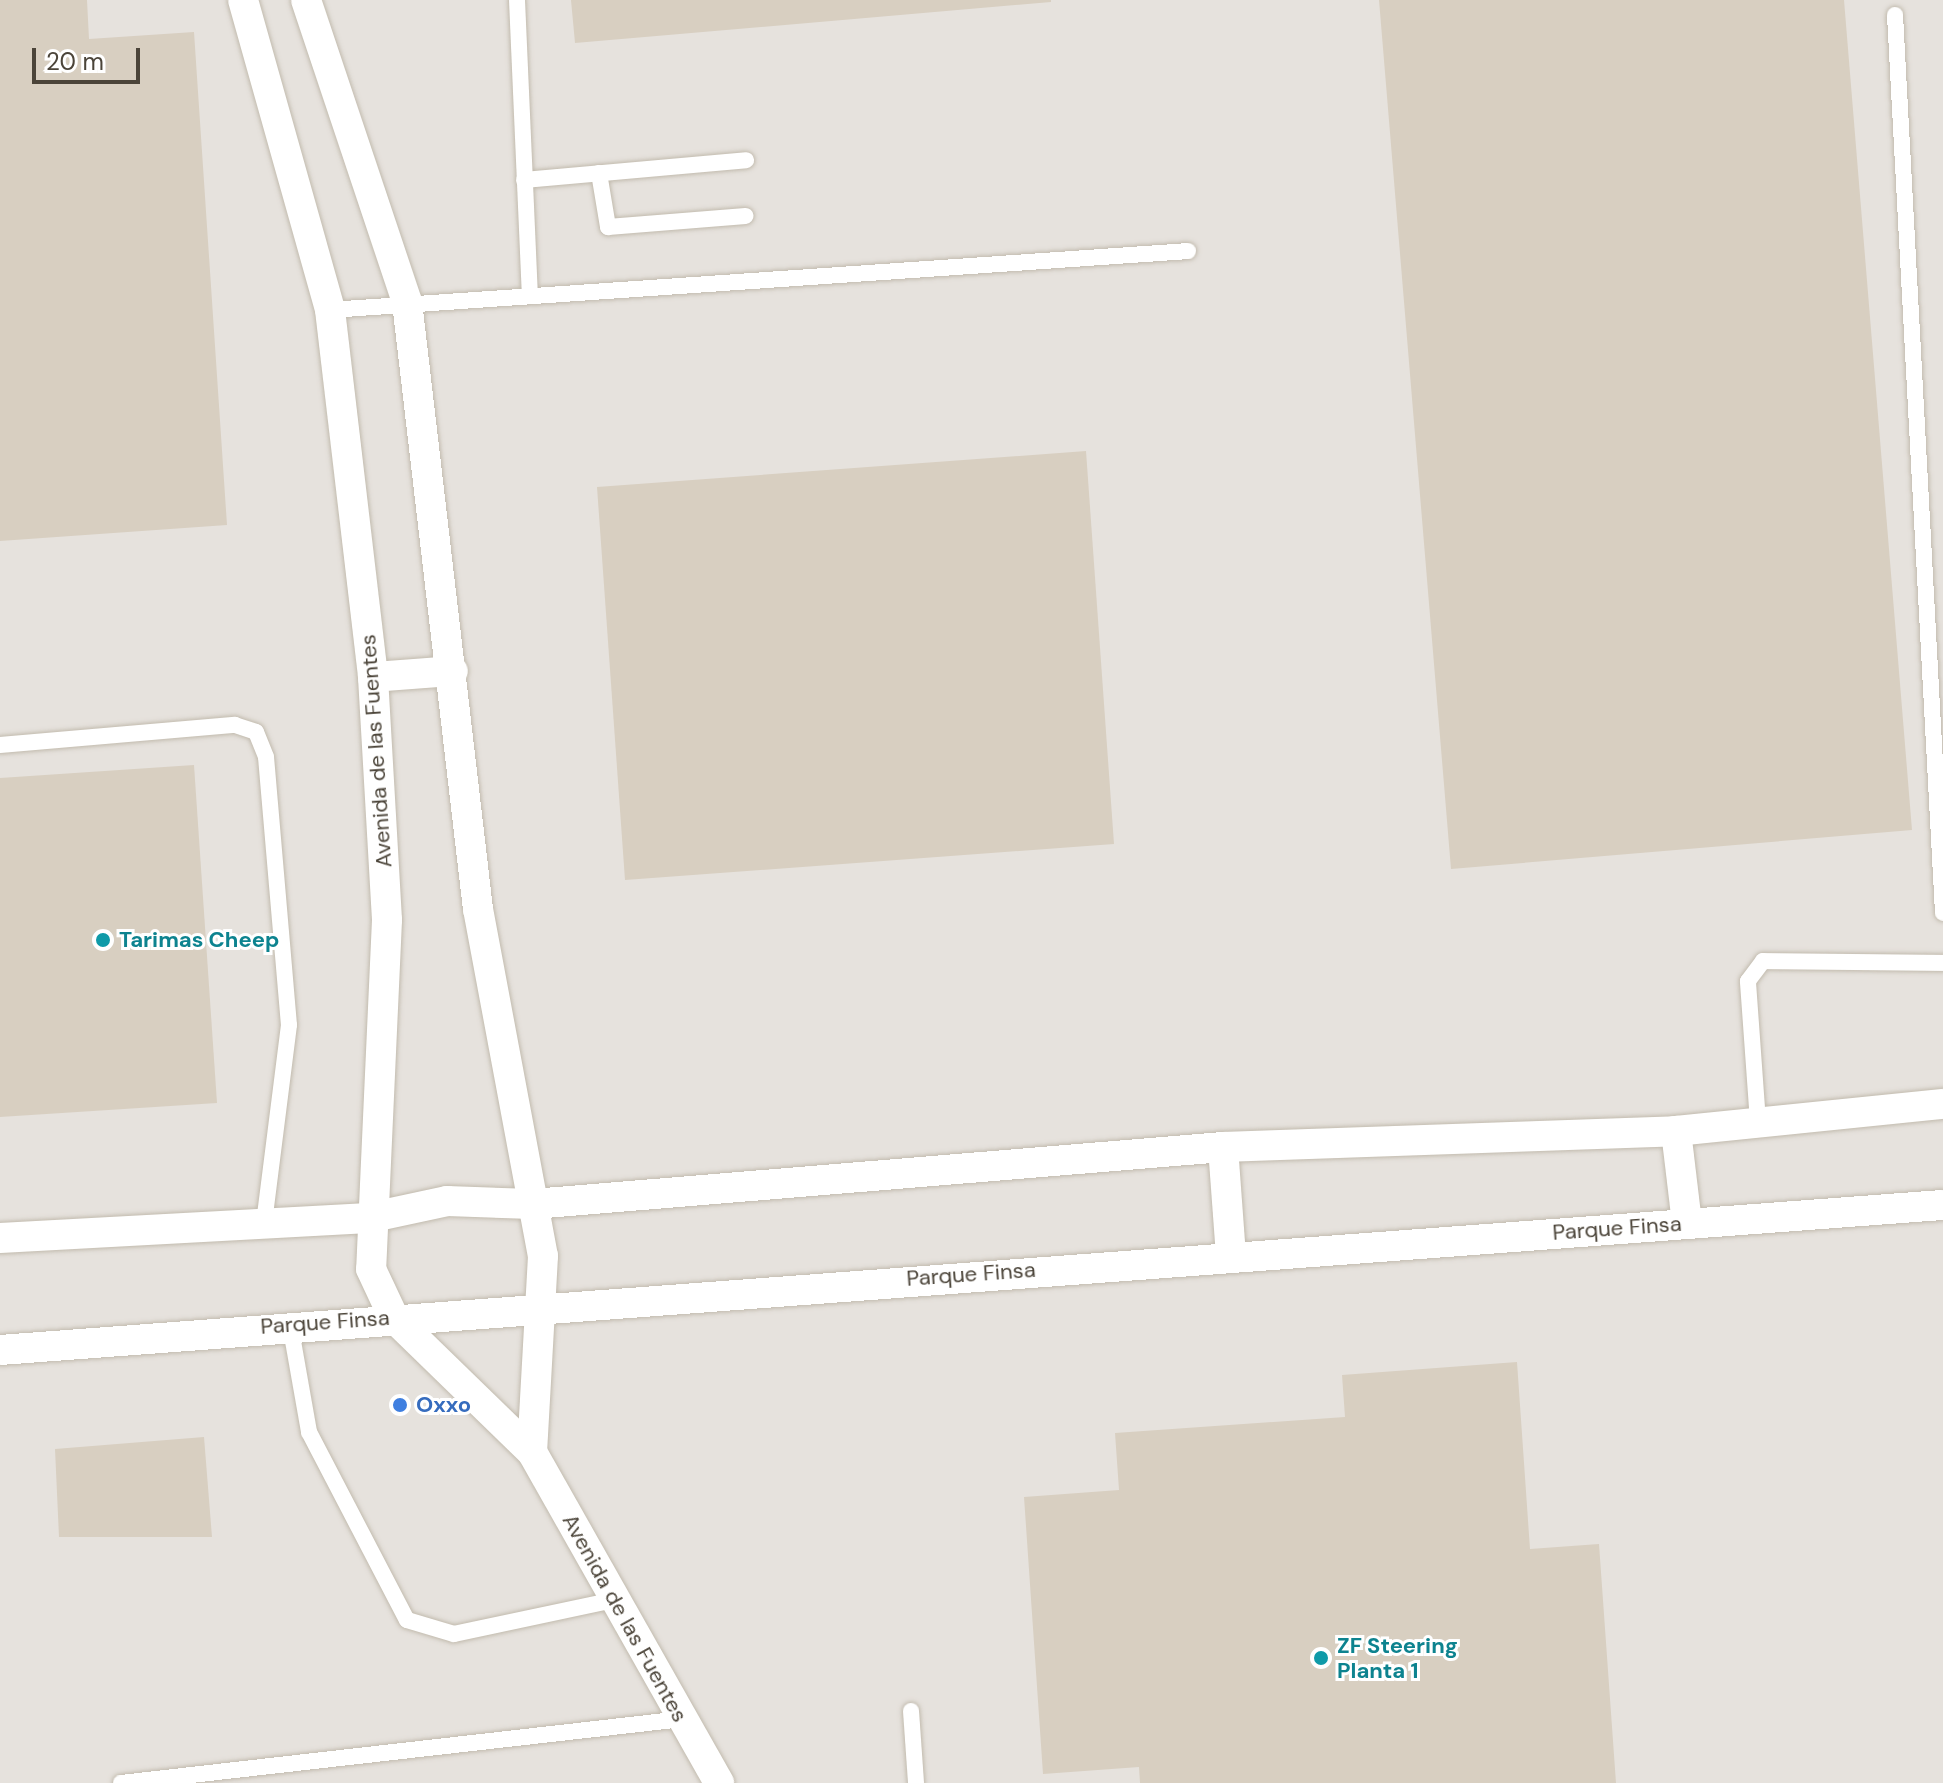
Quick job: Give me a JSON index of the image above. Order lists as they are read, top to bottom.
{
  "streets": {
    "street": ["Avenida de las Fuentes", "Parque Finsa"]
  },
  "crossings": [
    ["Avenida de las Fuentes", "Parque Finsa"]
  ],
  "places": ["Tarimas Cheep", "Oxxo", "ZF Steering Planta 1"],
  "scale_bar": "20 m"
}
